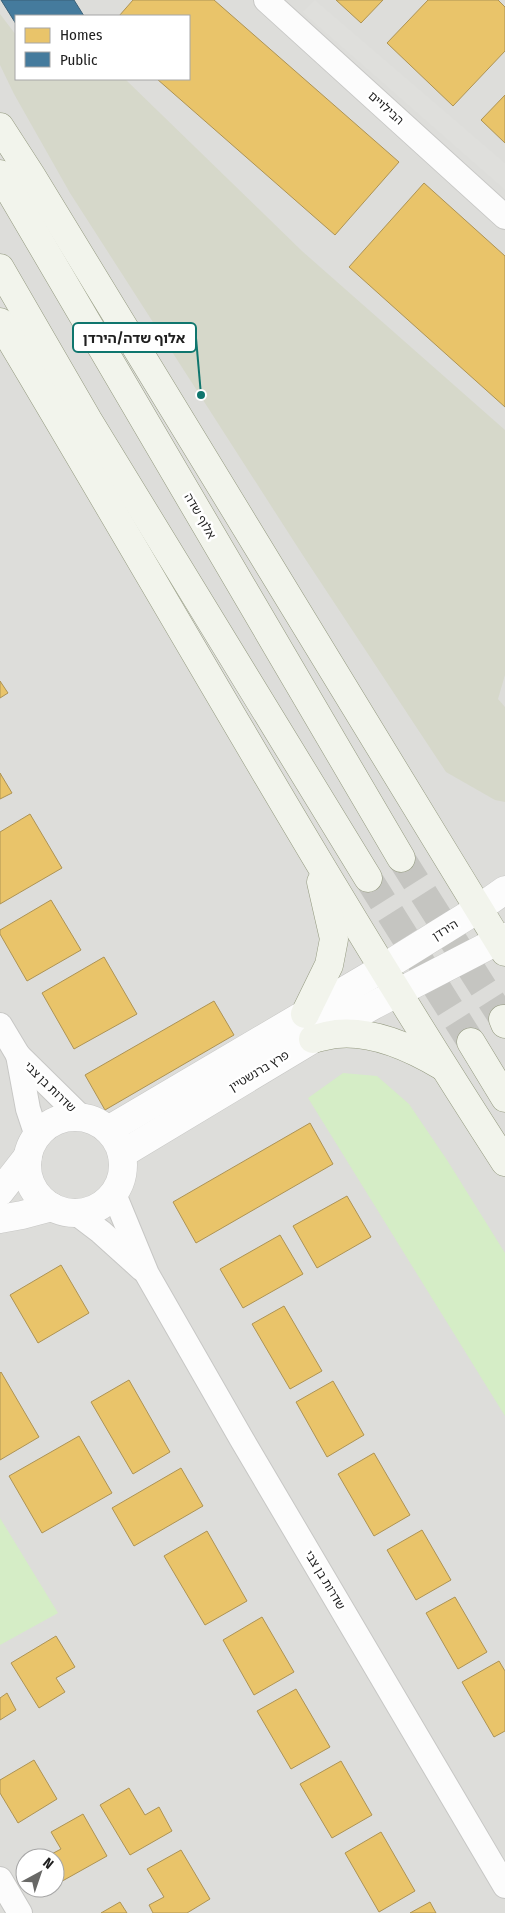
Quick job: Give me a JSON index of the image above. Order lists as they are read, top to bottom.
{
  "streets": {
    "main road": ["אלוף שדה"],
    "street": [
      "הבילויים",
      "הירדן",
      "פרץ ברנשטיין",
      "שדרות בן צבי"
    ]
  },
  "crossings": [
    ["הירדן", "פרץ ברנשטיין"],
    ["פרץ ברנשטיין", "שדרות בן צבי"]
  ],
  "places": ["אלוף שדה/הירדן"],
  "legend": ["Homes", "Public"],
  "north": "top right"
}
